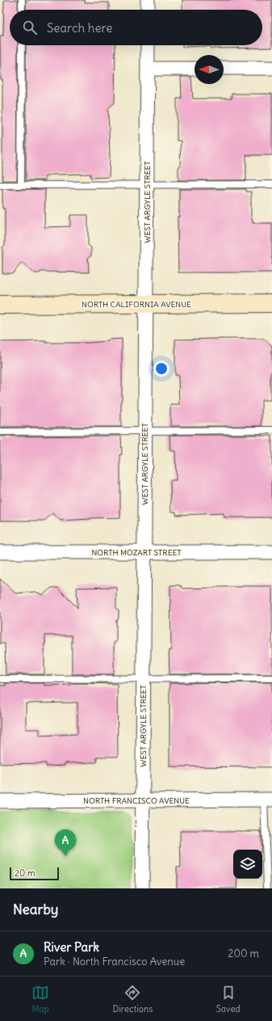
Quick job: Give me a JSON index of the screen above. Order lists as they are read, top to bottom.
{
  "streets": {
    "main road": ["NORTH CALIFORNIA AVENUE"],
    "street": ["WEST ARGYLE STREET", "NORTH MOZART STREET", "NORTH FRANCISCO AVENUE"]
  },
  "crossings": [
    ["WEST ARGYLE STREET", "NORTH CALIFORNIA AVENUE"],
    ["WEST ARGYLE STREET", "NORTH MOZART STREET"],
    ["WEST ARGYLE STREET", "NORTH FRANCISCO AVENUE"]
  ],
  "scale_bar": "20 m",
  "north": "left",
  "page": {
    "search": "Search here",
    "pins": "A",
    "scale": "20 m",
    "heading": "Nearby",
    "list": [
      {
        "mark": "A",
        "name": "River Park",
        "note": "Park · North Francisco Avenue",
        "value": "200 m"
      }
    ],
    "nav": ["Map", "Directions", "Saved"]
  }
}
